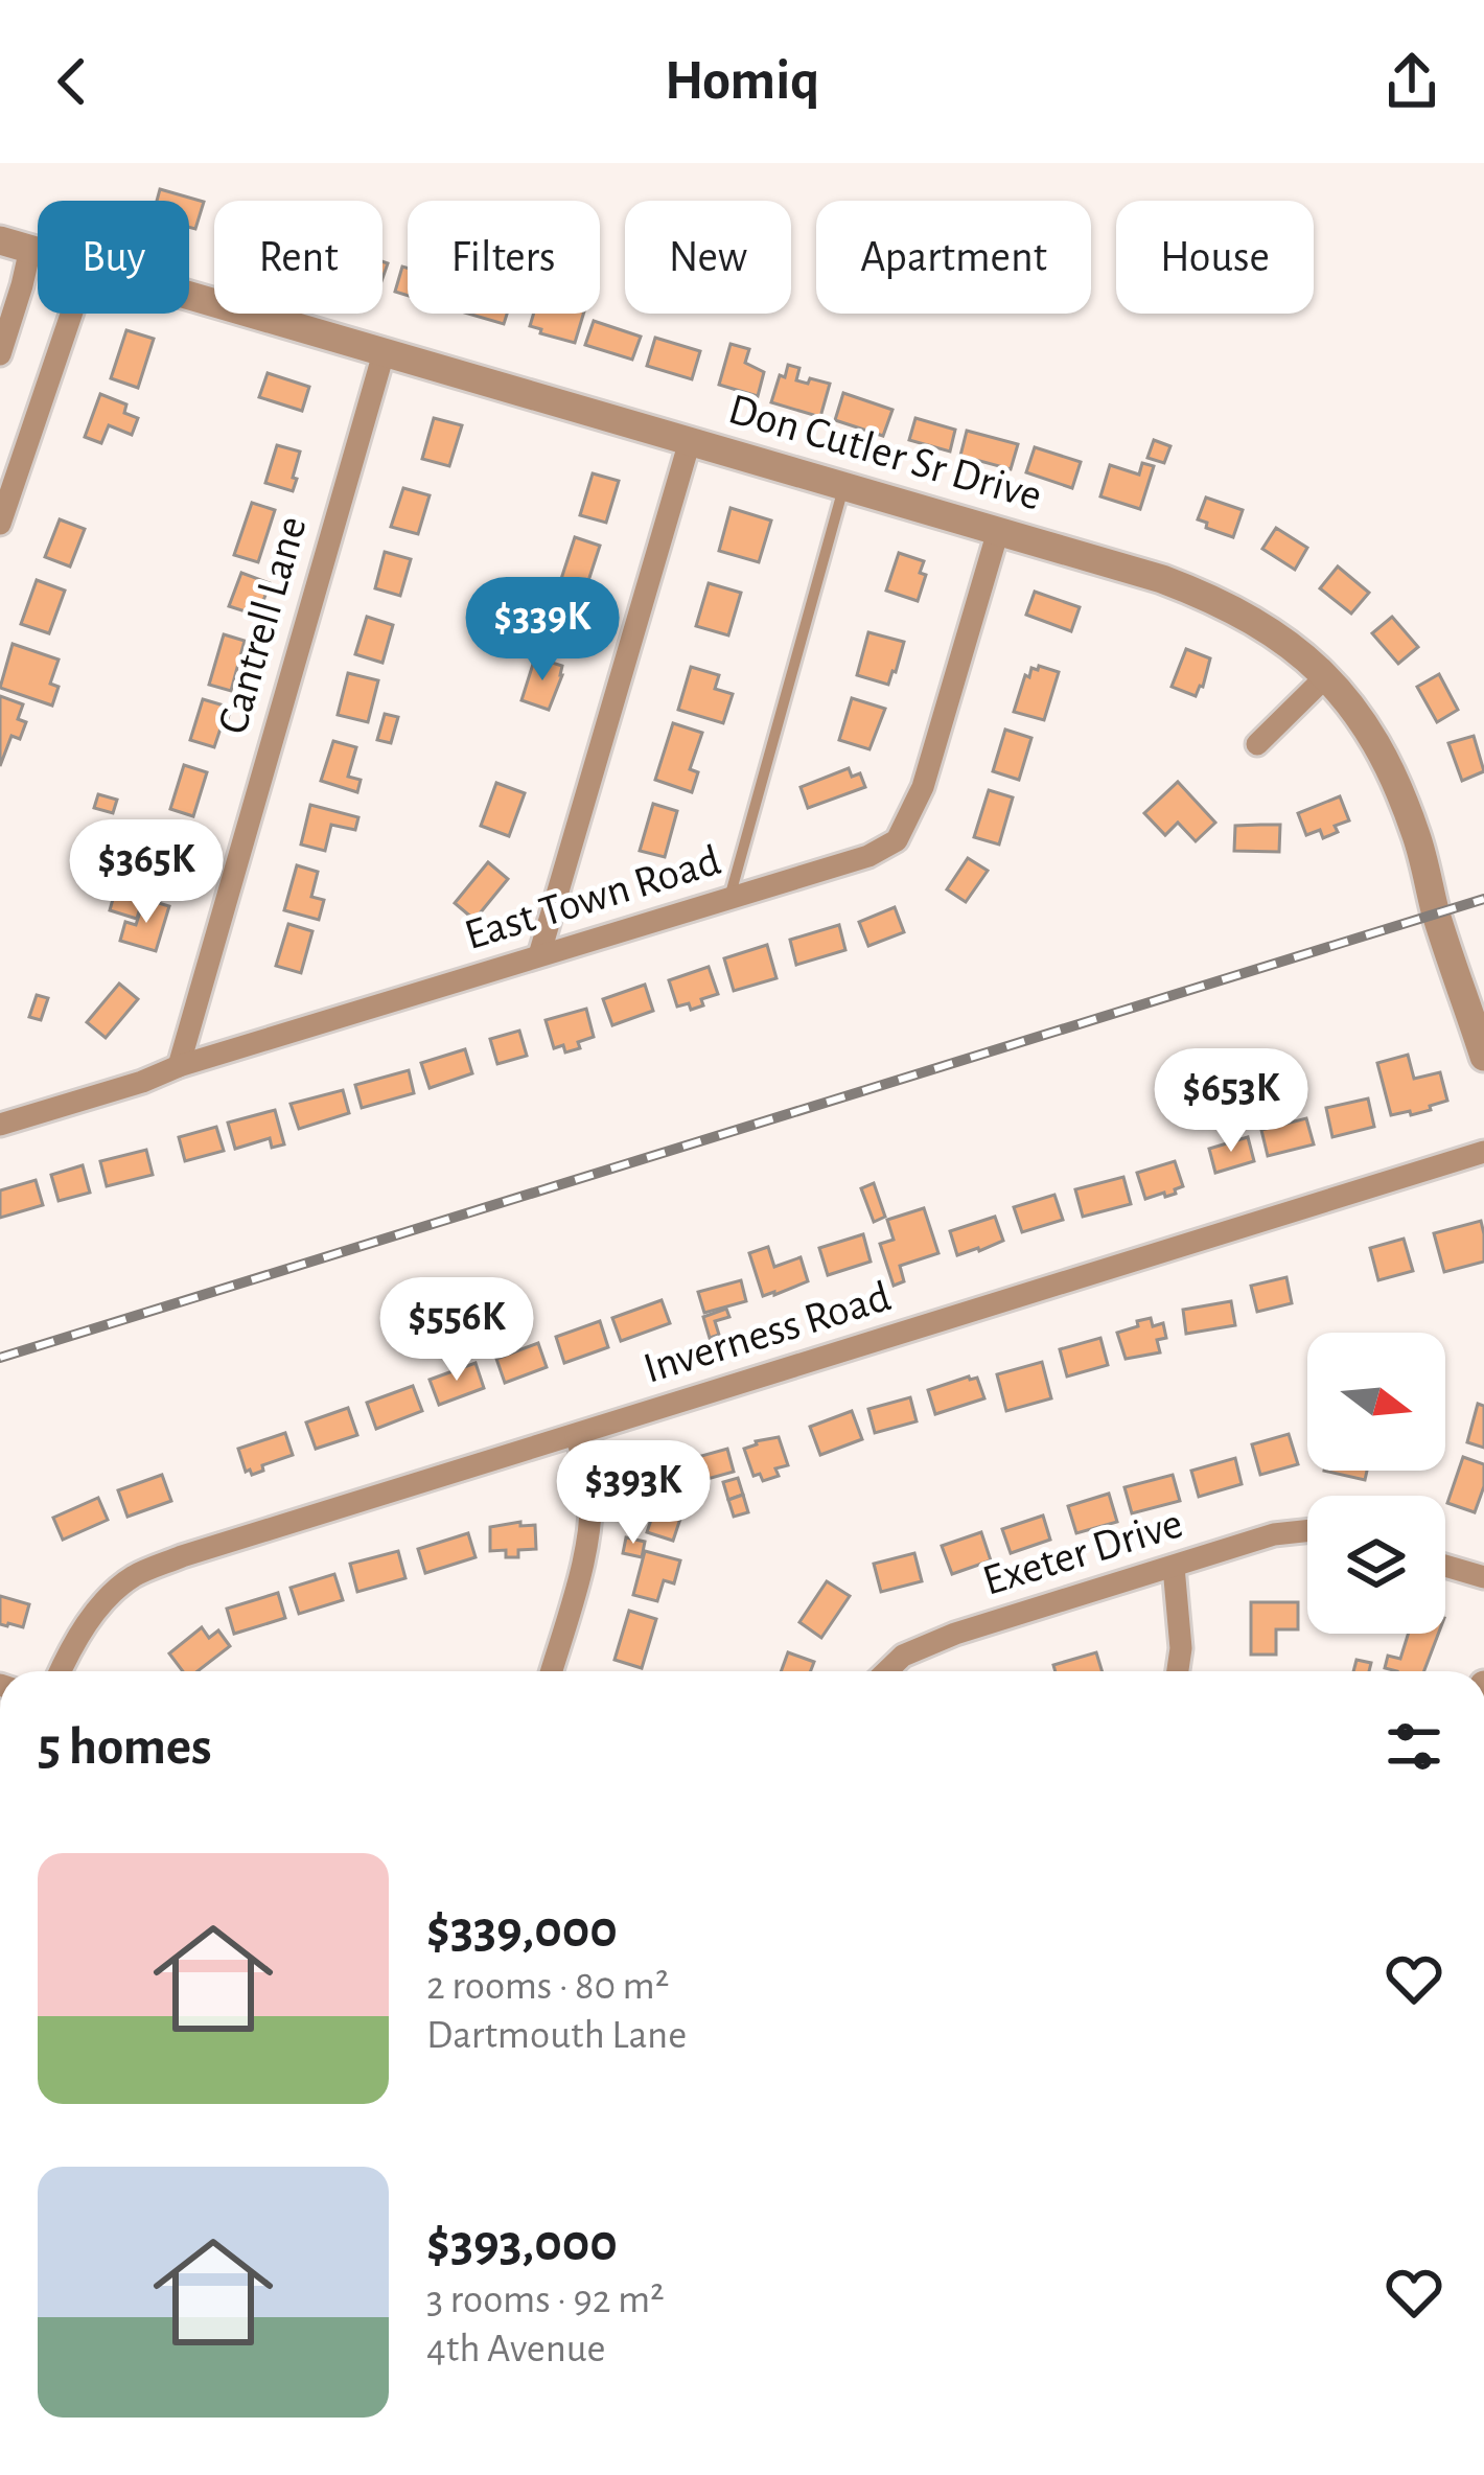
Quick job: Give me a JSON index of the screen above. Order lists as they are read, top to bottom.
{
  "streets": {
    "street": [
      "Don Cutler Sr Drive",
      "Cantrell Lane",
      "East Town Road",
      "Inverness Road",
      "Exeter Drive"
    ]
  },
  "crossings": [
    ["Don Cutler Sr Drive", "Cantrell Lane"],
    ["Don Cutler Sr Drive", "East Town Road"],
    ["Cantrell Lane", "East Town Road"]
  ],
  "north": "right",
  "page": {
    "header": "Homiq",
    "chip": [
      "Buy",
      "Rent",
      "Filters",
      "New",
      "Apartment",
      "House"
    ],
    "price": [
      "$339K",
      "$365K",
      "$653K",
      "$556K",
      "$393K"
    ],
    "heading": "5 homes",
    "list": [
      {
        "name": "$339,000",
        "note": "2 rooms · 80 m² · Dartmouth Lane"
      },
      {
        "name": "$393,000",
        "note": "3 rooms · 92 m² · 4th Avenue"
      }
    ]
  }
}
